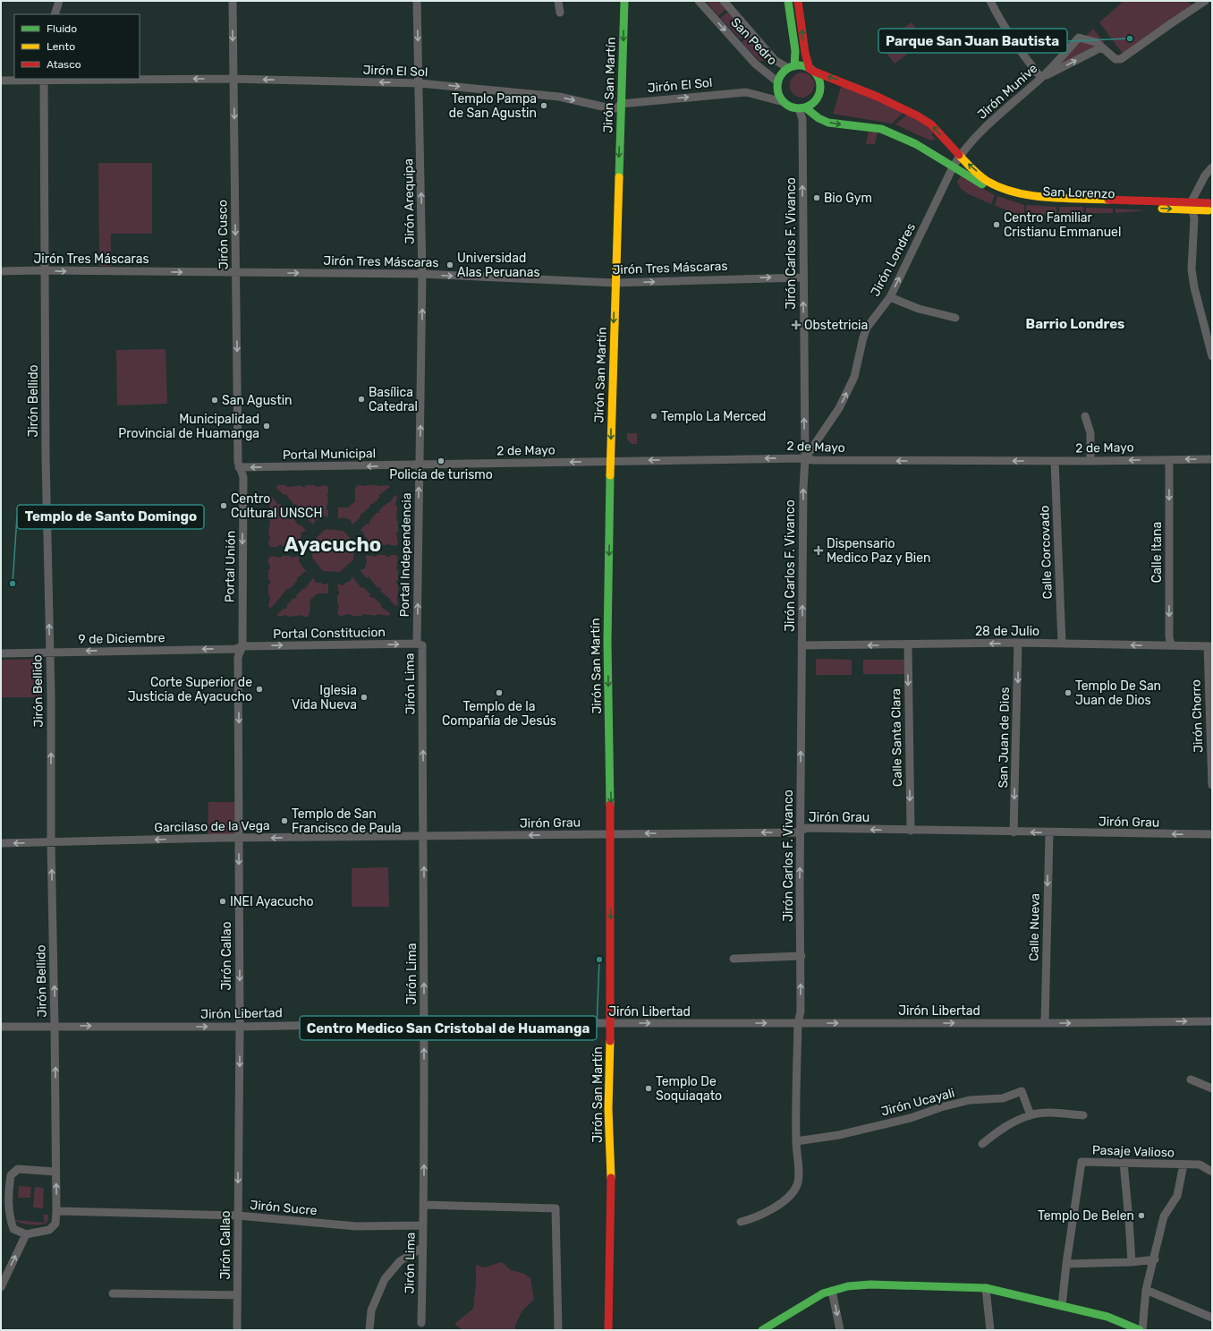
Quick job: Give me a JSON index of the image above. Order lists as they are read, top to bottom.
{
  "streets": {
    "street": [
      "San Pedro",
      "Jirón El Sol",
      "Jirón San Martín",
      "Jirón Munive",
      "San Lorenzo",
      "Jirón Arequipa",
      "Jirón Cusco",
      "Jirón Carlos F. Vivanco",
      "Jirón Tres Máscaras",
      "Jirón Londres",
      "Jirón Bellido",
      "2 de Mayo",
      "Portal Municipal",
      "Calle Corcovado",
      "Calle Itana",
      "Portal Independencia",
      "Portal Unión",
      "28 de Julio",
      "Portal Constitucion",
      "9 de Diciembre",
      "Jirón Lima",
      "Jirón Chorro",
      "Calle Santa Clara",
      "San Juan de Dios",
      "Jirón Grau",
      "Garcilaso de la Vega",
      "Calle Nueva",
      "Jirón Callao",
      "Jirón Libertad",
      "Jirón Ucayali",
      "Pasaje Valioso",
      "Jirón Sucre"
    ]
  },
  "crossings": [
    ["San Pedro", "Jirón El Sol"],
    ["San Pedro", "San Lorenzo"],
    ["San Pedro", "Jirón Carlos F. Vivanco"],
    ["Jirón El Sol", "Jirón San Martín"],
    ["Jirón El Sol", "San Lorenzo"],
    ["Jirón El Sol", "Jirón Arequipa"],
    ["Jirón El Sol", "Jirón Cusco"],
    ["Jirón El Sol", "Jirón Carlos F. Vivanco"],
    ["Jirón El Sol", "Jirón Bellido"],
    ["Jirón San Martín", "Jirón Tres Máscaras"],
    ["Jirón San Martín", "2 de Mayo"],
    ["Jirón San Martín", "Jirón Grau"],
    ["Jirón San Martín", "Jirón Libertad"],
    ["Jirón Munive", "San Lorenzo"],
    ["Jirón Munive", "Jirón Londres"],
    ["San Lorenzo", "Jirón Carlos F. Vivanco"],
    ["San Lorenzo", "Jirón Londres"],
    ["Jirón Arequipa", "Jirón Tres Máscaras"],
    ["Jirón Arequipa", "2 de Mayo"],
    ["Jirón Arequipa", "Portal Municipal"],
    ["Jirón Arequipa", "Portal Independencia"],
    ["Jirón Cusco", "Jirón Tres Máscaras"],
    ["Jirón Cusco", "Portal Municipal"],
    ["Jirón Cusco", "Portal Unión"],
    ["Jirón Carlos F. Vivanco", "Jirón Tres Máscaras"],
    ["Jirón Carlos F. Vivanco", "Jirón Londres"],
    ["Jirón Carlos F. Vivanco", "2 de Mayo"],
    ["Jirón Carlos F. Vivanco", "28 de Julio"],
    ["Jirón Carlos F. Vivanco", "Jirón Grau"],
    ["Jirón Carlos F. Vivanco", "Jirón Libertad"],
    ["Jirón Tres Máscaras", "Jirón Bellido"],
    ["Jirón Londres", "2 de Mayo"],
    ["Jirón Bellido", "9 de Diciembre"],
    ["Jirón Bellido", "Garcilaso de la Vega"],
    ["Jirón Bellido", "Jirón Libertad"],
    ["Jirón Bellido", "Jirón Sucre"],
    ["2 de Mayo", "Portal Municipal"],
    ["2 de Mayo", "Calle Corcovado"],
    ["2 de Mayo", "Calle Itana"],
    ["2 de Mayo", "Portal Independencia"],
    ["Portal Municipal", "Portal Independencia"],
    ["Portal Municipal", "Portal Unión"],
    ["Calle Corcovado", "28 de Julio"],
    ["Calle Itana", "28 de Julio"],
    ["Portal Independencia", "Portal Constitucion"],
    ["Portal Independencia", "Jirón Lima"],
    ["Portal Unión", "Portal Constitucion"],
    ["Portal Unión", "9 de Diciembre"],
    ["Portal Unión", "Jirón Callao"],
    ["28 de Julio", "Jirón Chorro"],
    ["28 de Julio", "Calle Santa Clara"],
    ["28 de Julio", "San Juan de Dios"],
    ["Portal Constitucion", "9 de Diciembre"],
    ["Portal Constitucion", "Jirón Lima"],
    ["Portal Constitucion", "Jirón Callao"],
    ["9 de Diciembre", "Jirón Callao"],
    ["Jirón Lima", "Jirón Grau"],
    ["Jirón Lima", "Garcilaso de la Vega"],
    ["Jirón Lima", "Jirón Libertad"],
    ["Jirón Lima", "Jirón Sucre"],
    ["Calle Santa Clara", "Jirón Grau"],
    ["San Juan de Dios", "Jirón Grau"],
    ["Jirón Grau", "Garcilaso de la Vega"],
    ["Jirón Grau", "Calle Nueva"],
    ["Garcilaso de la Vega", "Jirón Callao"],
    ["Calle Nueva", "Jirón Libertad"],
    ["Jirón Callao", "Jirón Libertad"],
    ["Jirón Callao", "Jirón Sucre"]
  ],
  "one_way": [
    "Jirón San Martín",
    "Jirón Cusco",
    "Jirón Carlos F. Vivanco",
    "Jirón Tres Máscaras",
    "Jirón Londres",
    "Jirón Bellido",
    "2 de Mayo",
    "Portal Municipal",
    "Calle Itana",
    "Portal Independencia",
    "Portal Unión",
    "28 de Julio",
    "Portal Constitucion",
    "9 de Diciembre",
    "Jirón Lima",
    "Calle Santa Clara",
    "San Juan de Dios",
    "Jirón Grau",
    "Garcilaso de la Vega",
    "Calle Nueva",
    "Jirón Callao",
    "Jirón Libertad"
  ],
  "districts": ["Barrio Londres", "Ayacucho"],
  "places": {
    "other": [
      "Parque San Juan Bautista",
      "Templo Pampa de San Agustin",
      "Bio Gym",
      "Centro Familiar Cristianu Emmanuel",
      "Universidad Alas Peruanas",
      "Basílica Catedral",
      "San Agustin",
      "Templo La Merced",
      "Municipalidad Provincial de Huamanga",
      "Policía de turismo",
      "Centro Cultural UNSCH",
      "Templo de Santo Domingo",
      "Corte Superior de Justicia de Ayacucho",
      "Templo de la Compañía de Jesús",
      "Templo De San Juan de Dios",
      "Iglesia Vida Nueva",
      "Templo de San Francisco de Paula",
      "INEI Ayacucho",
      "Centro Medico San Cristobal de Huamanga",
      "Templo De Soquiaqato",
      "Templo De Belen"
    ],
    "health": ["Obstetricia", "Dispensario Medico Paz y Bien"]
  },
  "legend": ["Fluido", "Lento", "Atasco"]
}
